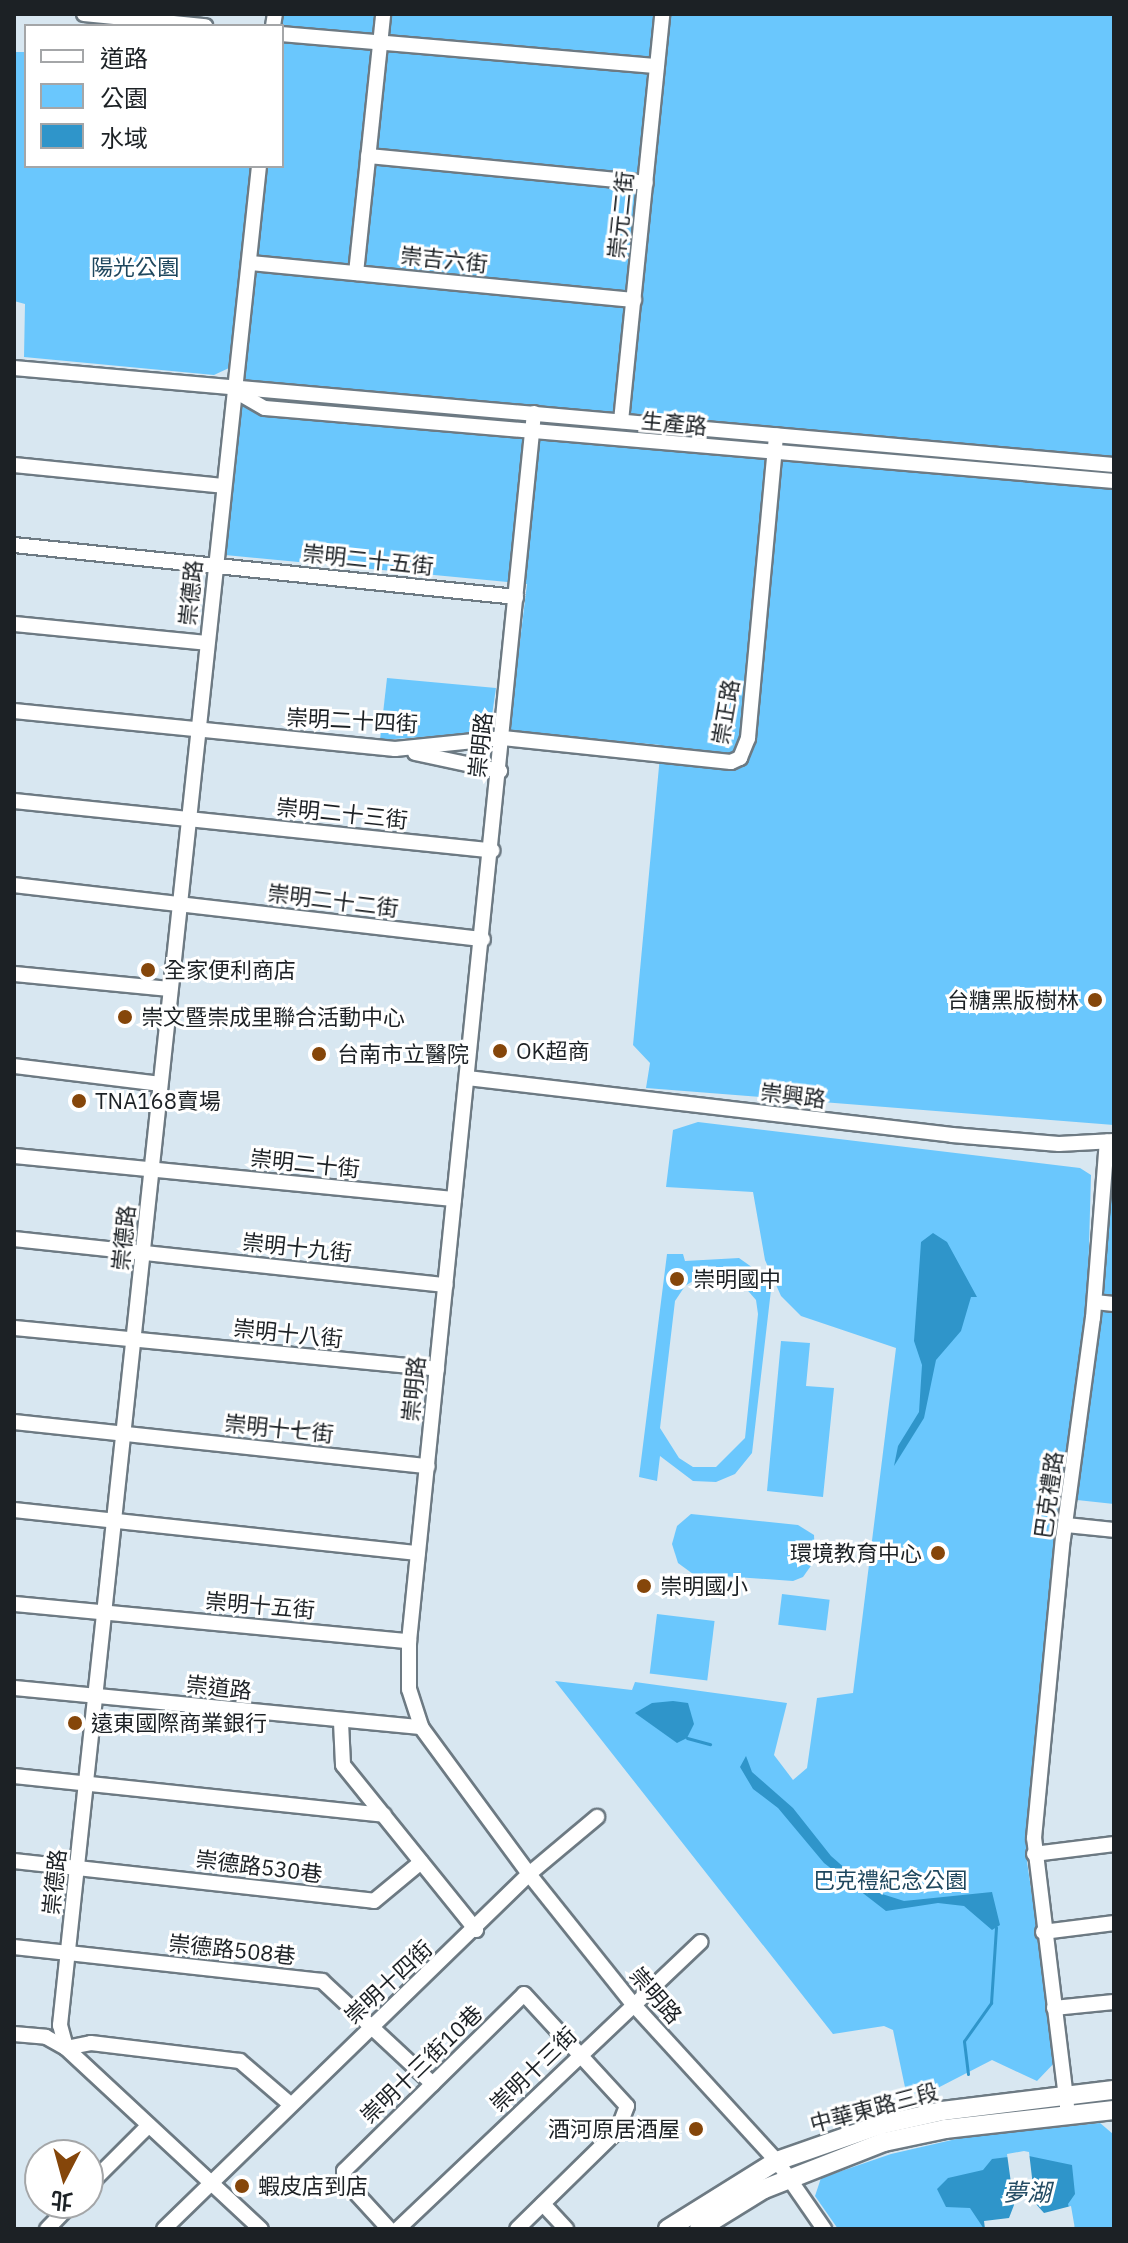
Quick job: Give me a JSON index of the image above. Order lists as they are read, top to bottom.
{
  "streets": {
    "main road": ["中華東路三段"],
    "street": [
      "崇元二街",
      "崇吉六街",
      "生產路",
      "崇明二十五街",
      "崇德路",
      "崇正路",
      "崇明二十四街",
      "崇明路",
      "崇明二十三街",
      "崇明二十二街",
      "崇興路",
      "崇明二十街",
      "崇明十九街",
      "崇明十八街",
      "崇明十七街",
      "巴克禮路",
      "崇明十五街",
      "崇道路",
      "崇德路530巷",
      "崇德路508巷",
      "崇明十四街",
      "崇明十三街10巷",
      "崇明十三街"
    ]
  },
  "crossings": [
    ["崇元二街", "崇吉六街"],
    ["崇元二街", "生產路"],
    ["崇吉六街", "崇德路"],
    ["生產路", "崇德路"],
    ["生產路", "崇正路"],
    ["生產路", "崇明路"],
    ["崇明二十五街", "崇德路"],
    ["崇明二十五街", "崇明路"],
    ["崇德路", "崇明二十四街"],
    ["崇德路", "崇明二十三街"],
    ["崇德路", "崇明二十二街"],
    ["崇德路", "崇明二十街"],
    ["崇德路", "崇明十九街"],
    ["崇德路", "崇明十八街"],
    ["崇德路", "崇明十七街"],
    ["崇德路", "崇明十五街"],
    ["崇德路", "崇道路"],
    ["崇德路", "崇德路530巷"],
    ["崇德路", "崇德路508巷"],
    ["崇正路", "崇明二十四街"],
    ["崇正路", "崇明路"],
    ["崇明二十四街", "崇明路"],
    ["崇明路", "崇明二十三街"],
    ["崇明路", "崇明二十二街"],
    ["崇明路", "崇興路"],
    ["崇明路", "崇明二十街"],
    ["崇明路", "崇明十九街"],
    ["崇明路", "崇明十八街"],
    ["崇明路", "崇明十七街"],
    ["崇明路", "崇明十五街"],
    ["崇明路", "崇道路"],
    ["崇明路", "崇明十四街"],
    ["崇明路", "崇明十三街"],
    ["崇明路", "中華東路三段"],
    ["崇興路", "巴克禮路"],
    ["巴克禮路", "中華東路三段"],
    ["崇德路508巷", "崇明十四街"],
    ["崇德路508巷", "崇明十三街10巷"],
    ["崇明十三街10巷", "崇明十三街"]
  ],
  "water": ["夢湖"],
  "parks": ["陽光公園", "巴克禮紀念公園"],
  "places": [
    "全家便利商店",
    "台糖黑版樹林",
    "崇文暨崇成里聯合活動中心",
    "OK超商",
    "台南市立醫院",
    "TNA168賣場",
    "崇明國中",
    "環境教育中心",
    "崇明國小",
    "遠東國際商業銀行",
    "酒河原居酒屋",
    "蝦皮店到店"
  ],
  "legend": ["道路", "公園", "水域"],
  "north": "bottom"
}
